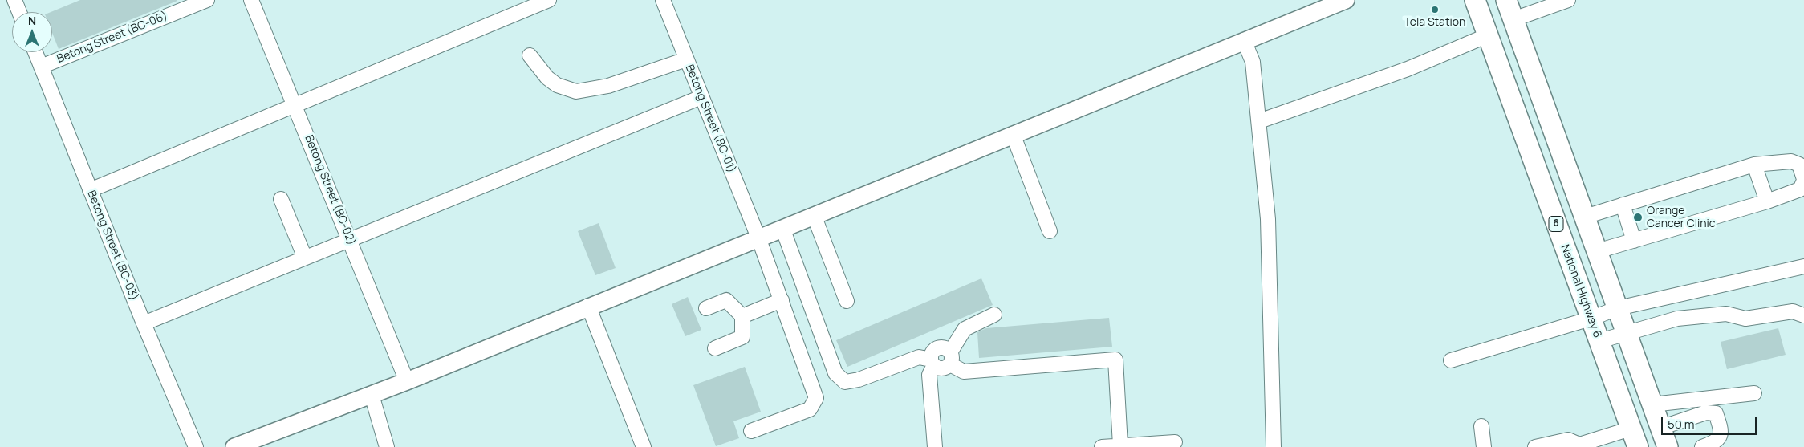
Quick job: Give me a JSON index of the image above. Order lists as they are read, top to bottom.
{
  "streets": {
    "highway": ["6", "National Highway 6"],
    "street": [
      "Betong Street (BC-06)",
      "Betong Street (BC-01)",
      "Betong Street (BC-02)",
      "Betong Street (BC-03)"
    ]
  },
  "crossings": [
    ["Betong Street (BC-06)", "Betong Street (BC-03)"]
  ],
  "places": ["Tela Station", "Orange Cancer Clinic"],
  "scale_bar": "50 m",
  "north": "top"
}
